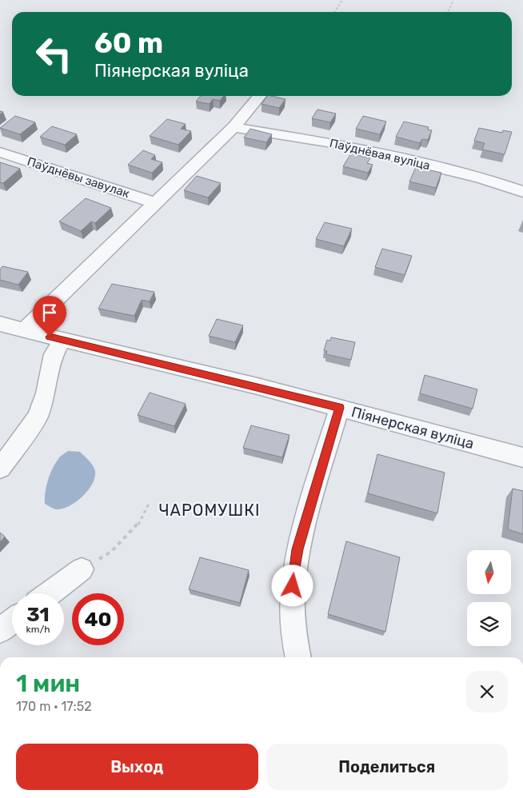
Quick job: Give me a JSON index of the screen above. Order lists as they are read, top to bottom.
{
  "streets": {
    "street": ["Паўднёвая вуліца", "Паўднёвы завулак", "Піянерская вуліца"]
  },
  "districts": ["ЧАРОМУШКІ"],
  "north": "bottom",
  "page": {
    "turn": ["60 m", "Піянерская вуліца"],
    "speed": "31 km/h",
    "limit": "40",
    "heading": ["1 мин", "170 m · 17:52"],
    "buttons": ["Выход", "Поделиться"]
  }
}
